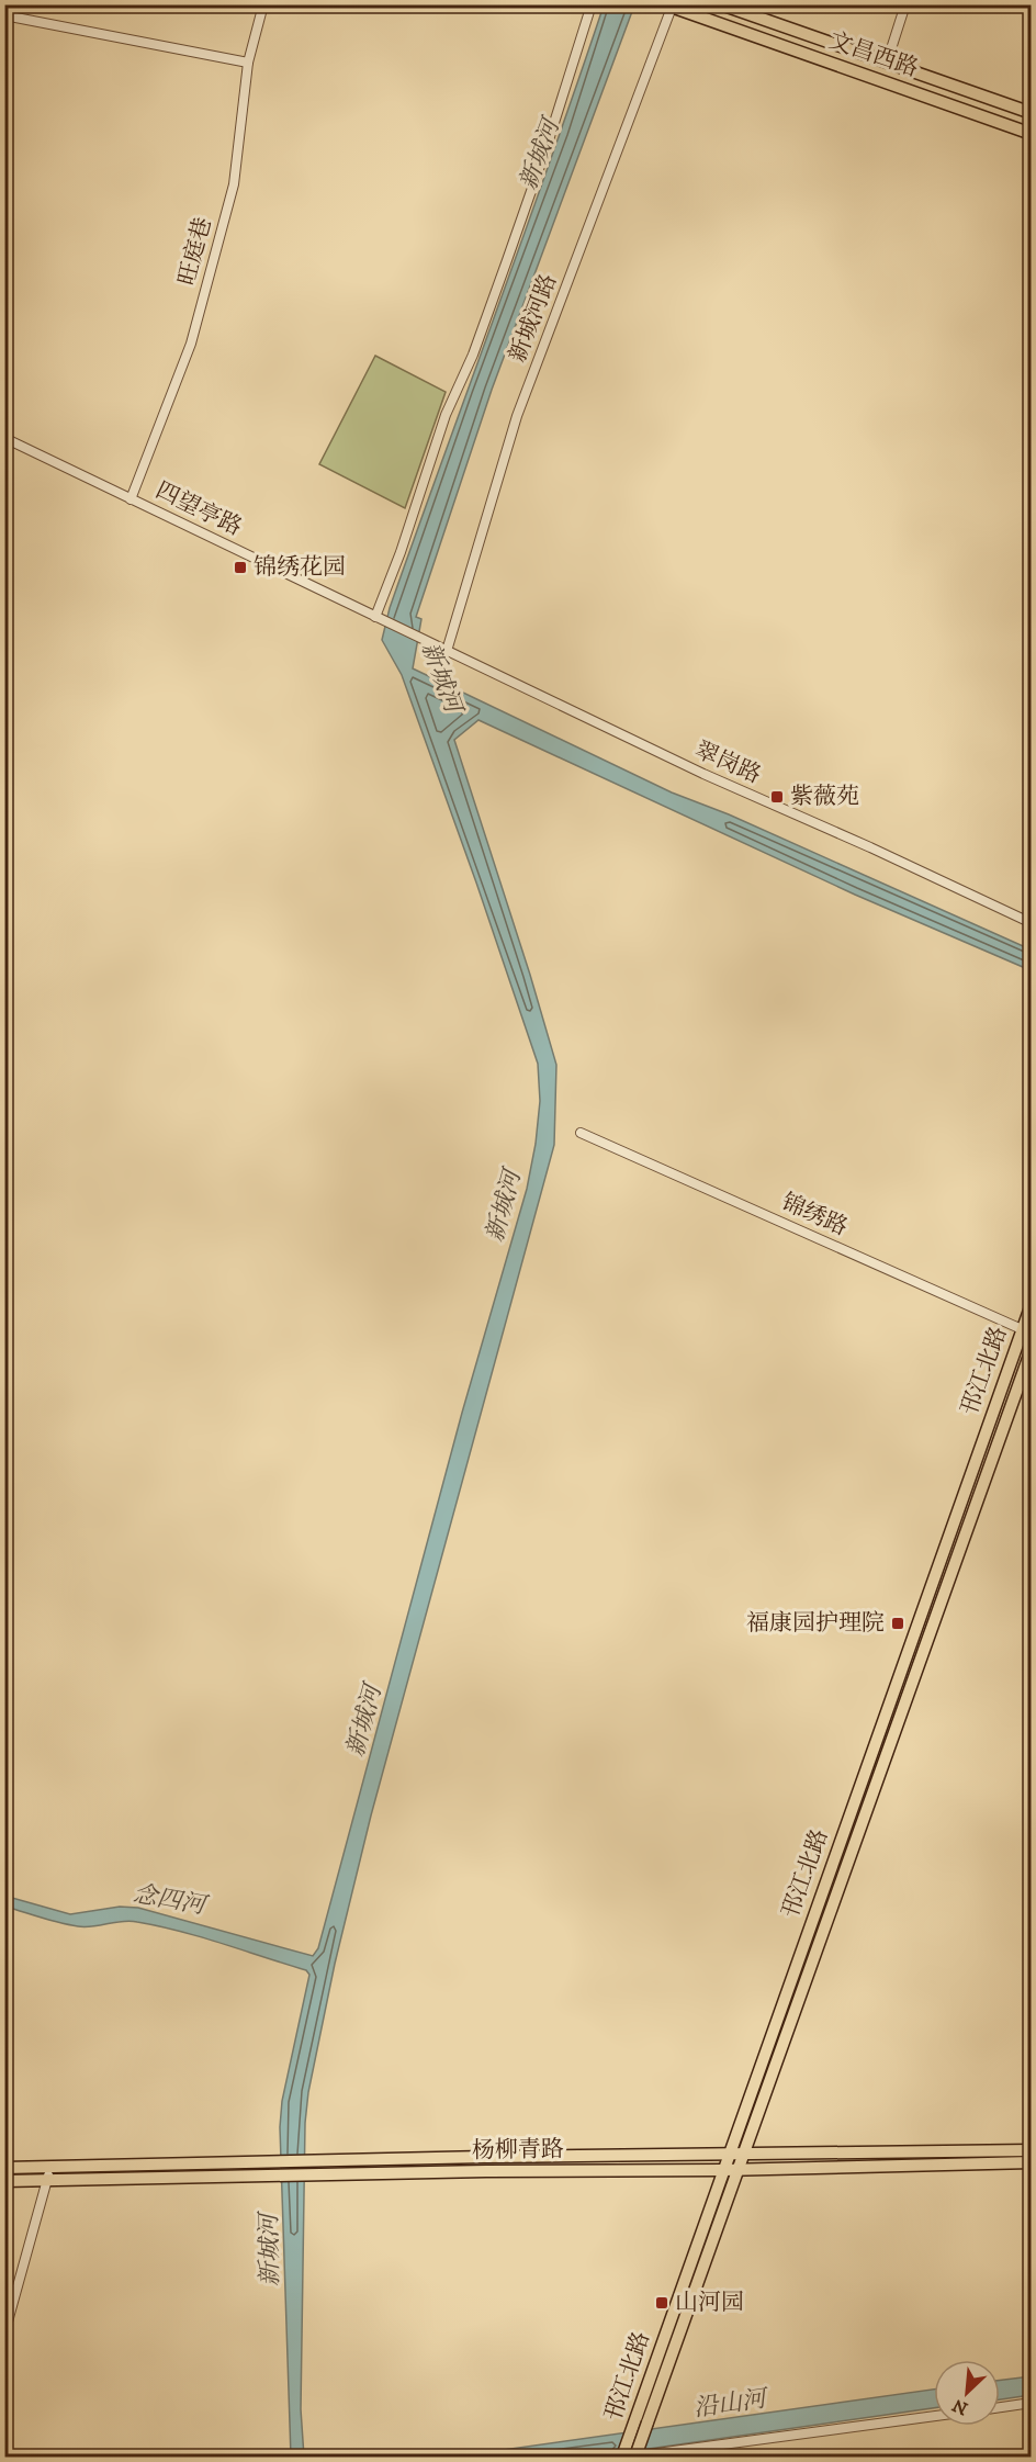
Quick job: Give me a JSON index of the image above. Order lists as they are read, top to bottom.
{
  "streets": {
    "main road": ["文昌西路", "邗江北路", "杨柳青路"],
    "street": [
      "旺庭巷",
      "新城河路",
      "四望亭路",
      "翠岗路",
      "锦绣路"
    ]
  },
  "crossings": [
    ["文昌西路", "新城河路"],
    ["旺庭巷", "四望亭路"],
    ["新城河路", "四望亭路"],
    ["新城河路", "翠岗路"],
    ["四望亭路", "翠岗路"],
    ["锦绣路", "邗江北路"],
    ["邗江北路", "杨柳青路"]
  ],
  "water": ["新城河", "念四河", "沿山河"],
  "places": {
    "transit": [
      "锦绣花园",
      "紫薇苑",
      "福康园护理院",
      "山河园"
    ]
  },
  "north": "bottom left"
}
